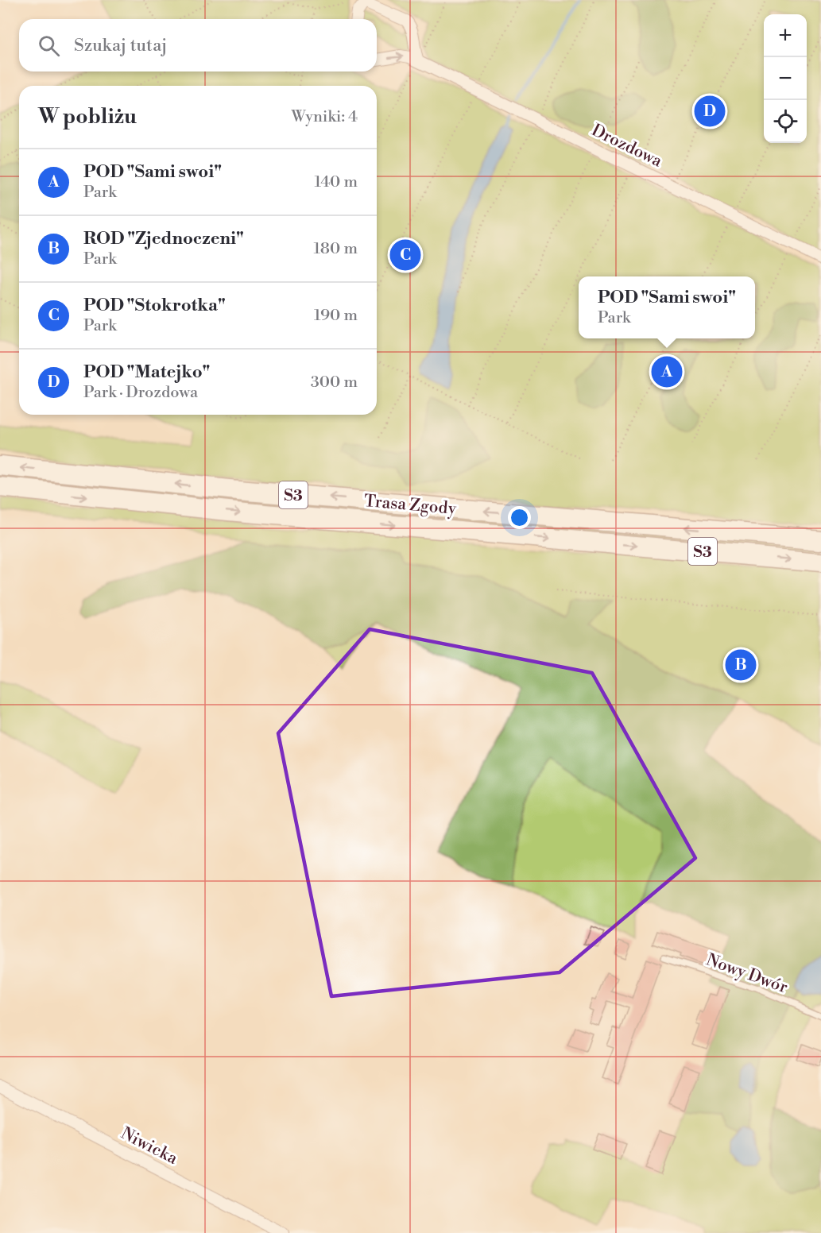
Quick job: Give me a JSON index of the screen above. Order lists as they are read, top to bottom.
{
  "streets": {
    "highway": ["S3", "Trasa Zgody"],
    "street": ["Drozdowa", "Niwicka"],
    "lane": ["Nowy Dwór"]
  },
  "page": {
    "map_buttons": ["+", "−"],
    "search": "Szukaj tutaj",
    "heading": ["W pobliżu", "Wyniki: 4"],
    "pins": [
      "D",
      "C",
      "A",
      "B"
    ],
    "list": [
      {
        "mark": "A",
        "name": "POD \"Sami swoi\"",
        "note": "Park",
        "value": "140 m"
      },
      {
        "mark": "B",
        "name": "ROD \"Zjednoczeni\"",
        "note": "Park",
        "value": "180 m"
      },
      {
        "mark": "C",
        "name": "POD \"Stokrotka\"",
        "note": "Park",
        "value": "190 m"
      },
      {
        "mark": "D",
        "name": "POD \"Matejko\"",
        "note": "Park · Drozdowa",
        "value": "300 m"
      }
    ],
    "popup": ["POD \"Sami swoi\"", "Park"]
  }
}
